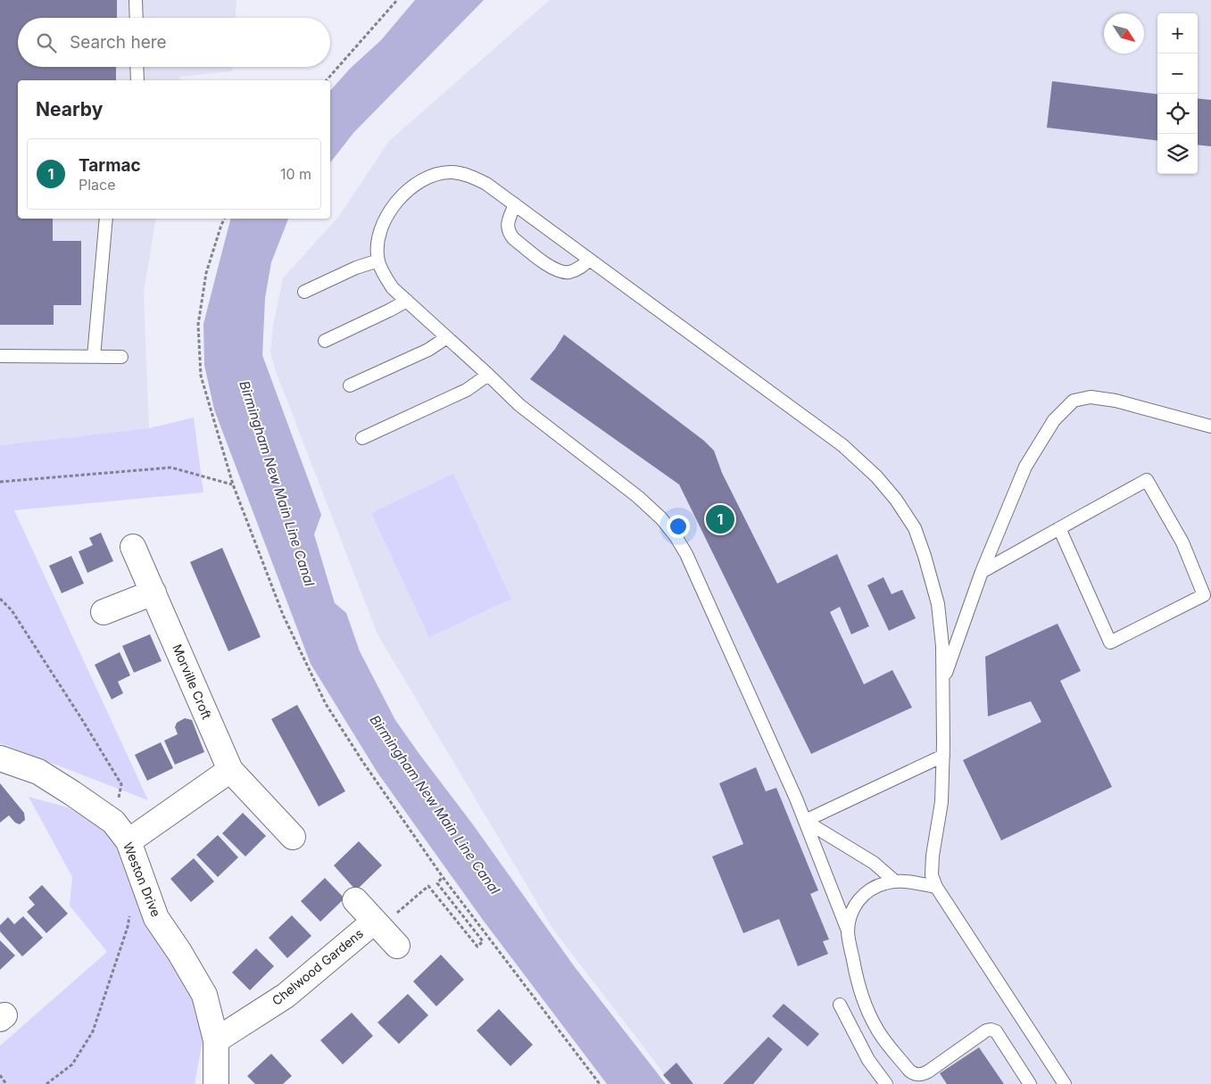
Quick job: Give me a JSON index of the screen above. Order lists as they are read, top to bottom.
{
  "streets": {
    "street": ["Morville Croft", "Weston Drive", "Chelwood Gardens"]
  },
  "crossings": [
    ["Weston Drive", "Chelwood Gardens"]
  ],
  "water": ["Birmingham New Main Line Canal"],
  "north": "bottom right",
  "page": {
    "map_buttons": ["+", "−"],
    "search": "Search here",
    "heading": "Nearby",
    "list": [
      {
        "mark": "1",
        "name": "Tarmac",
        "note": "Place",
        "value": "10 m"
      }
    ],
    "pins": "1"
  }
}
